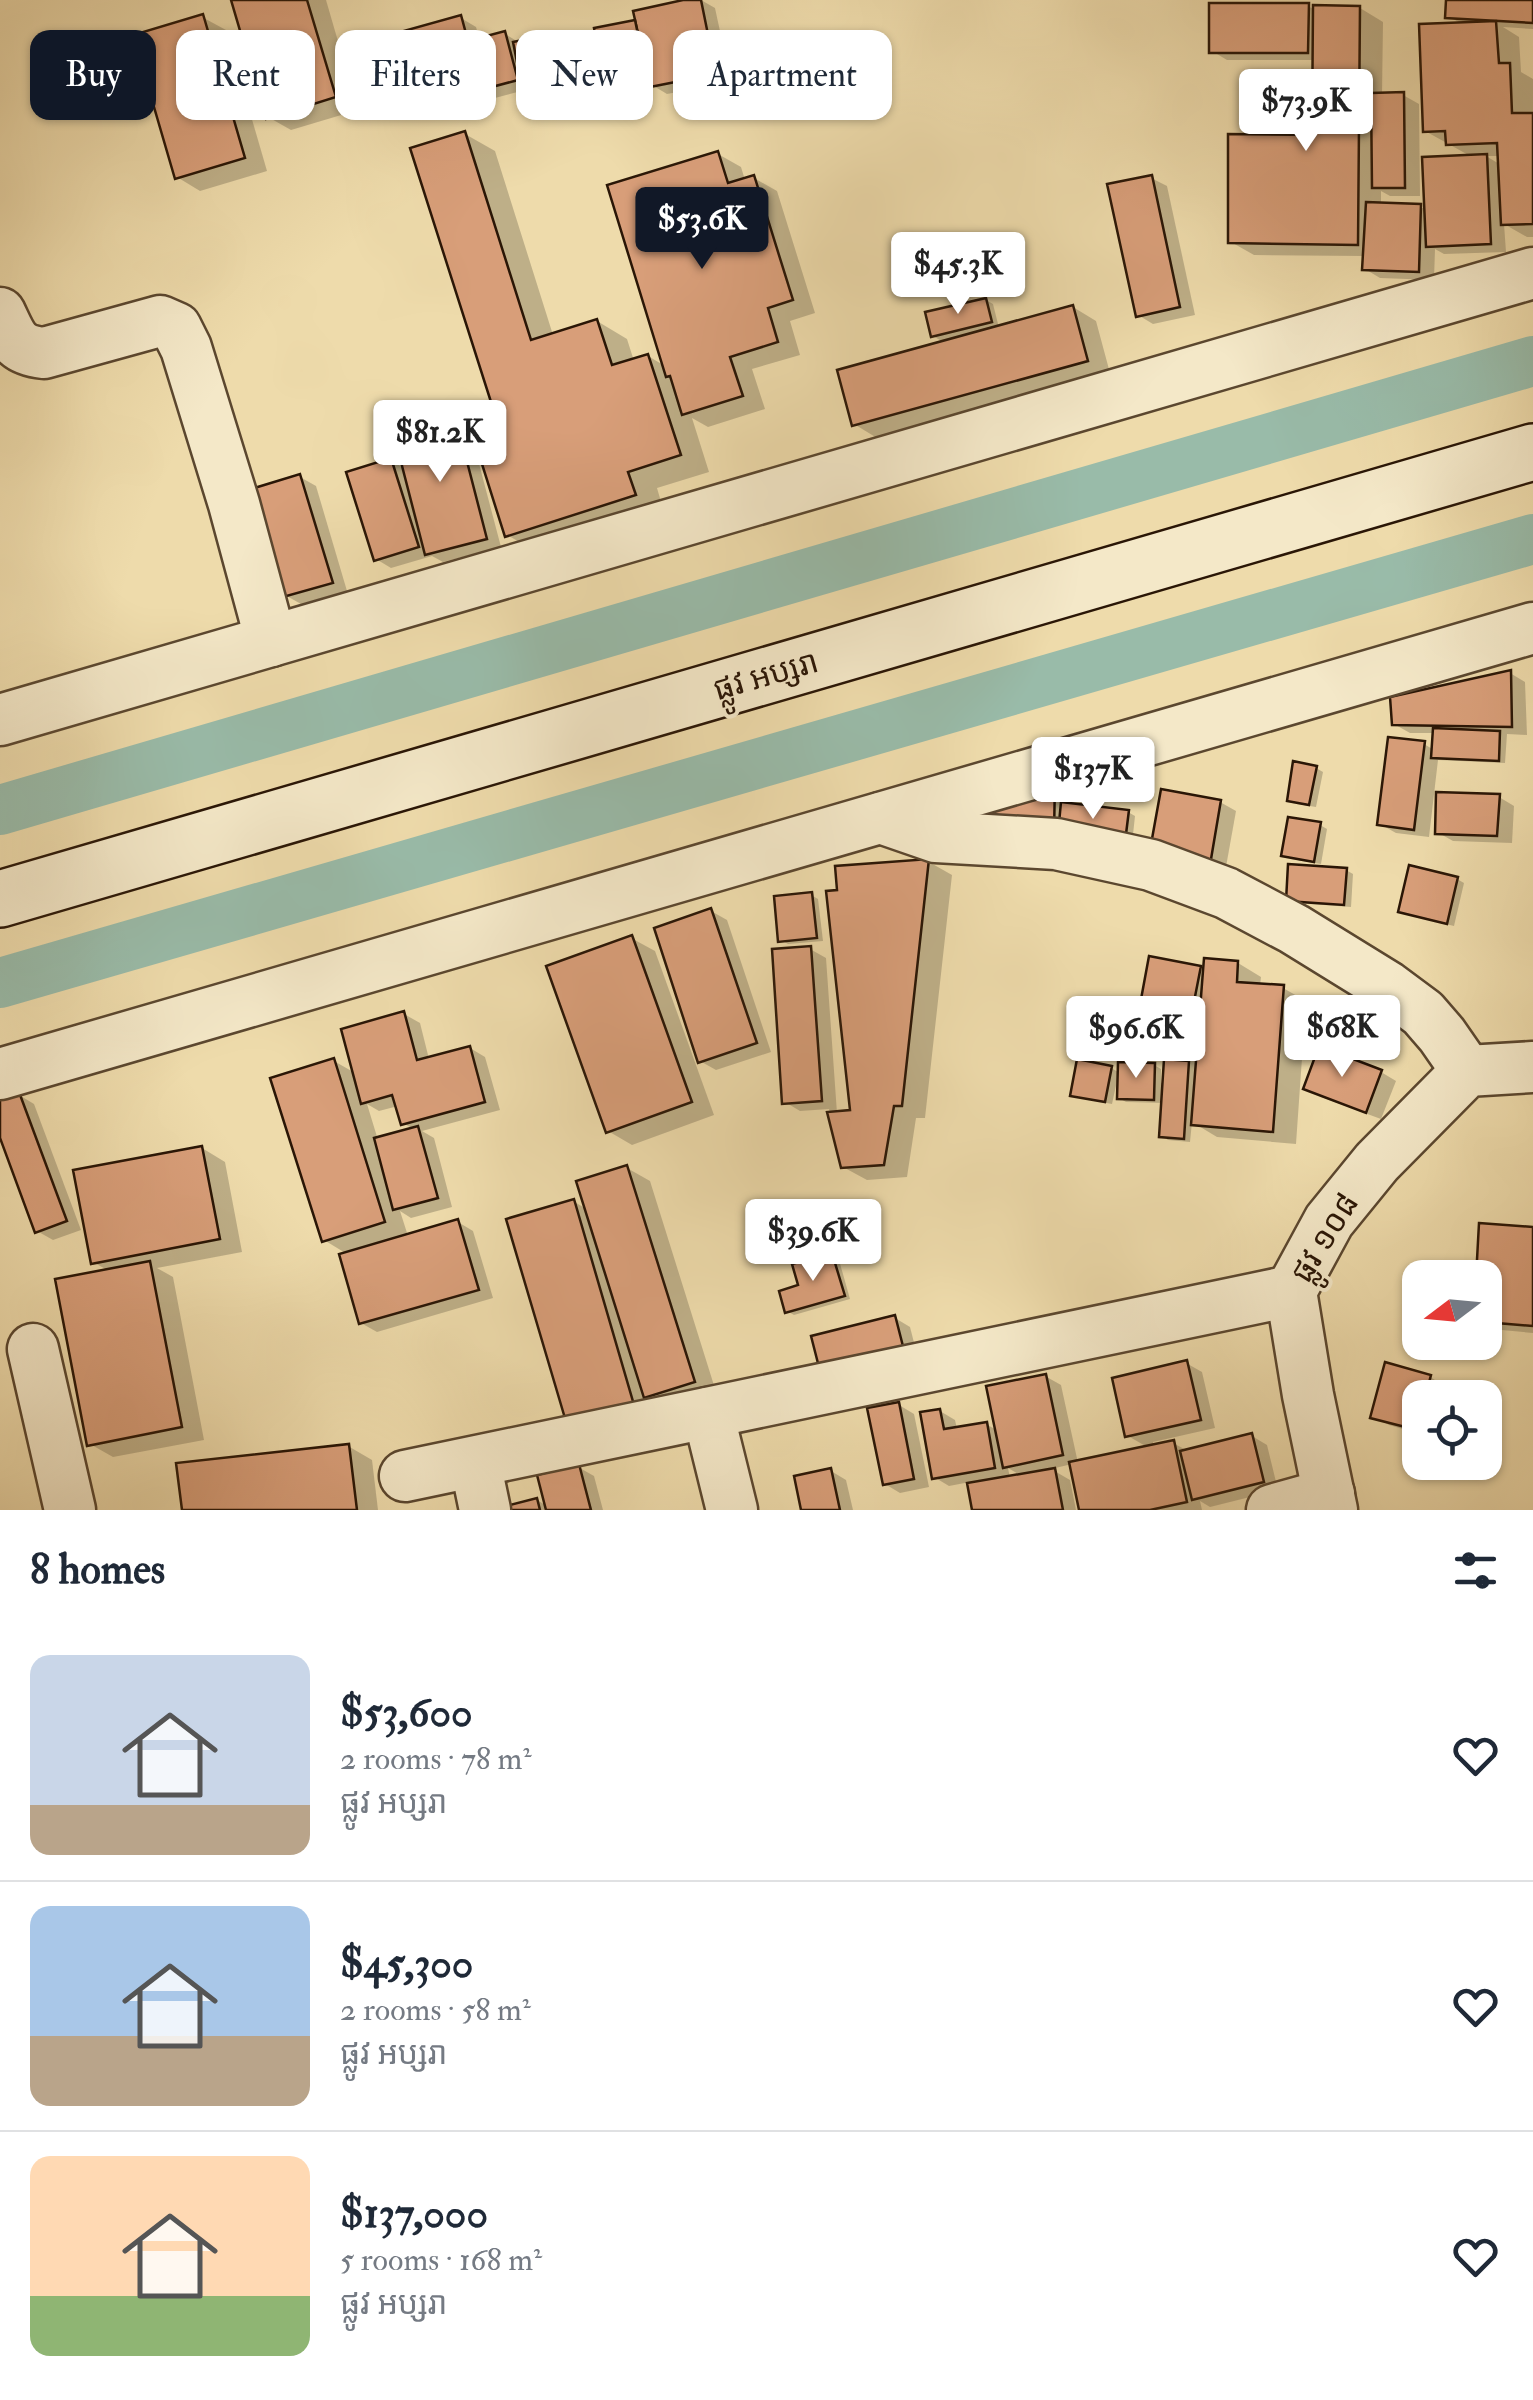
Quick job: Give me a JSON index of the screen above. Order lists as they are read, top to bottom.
{
  "streets": {
    "main road": ["ផ្លូវ អប្សរា"],
    "street": ["ផ្លូវ ១០៨"]
  },
  "north": "left",
  "page": {
    "chip": [
      "Buy",
      "Rent",
      "Filters",
      "New",
      "Apartment"
    ],
    "price": [
      "$73.9K",
      "$53.6K",
      "$45.3K",
      "$81.2K",
      "$137K",
      "$68K",
      "$96.6K",
      "$39.6K"
    ],
    "heading": "8 homes",
    "list": [
      {
        "name": "$53,600",
        "note": "2 rooms · 78 m² · ផ្លូវ អប្សរា"
      },
      {
        "name": "$45,300",
        "note": "2 rooms · 58 m² · ផ្លូវ អប្សរា"
      },
      {
        "name": "$137,000",
        "note": "5 rooms · 168 m² · ផ្លូវ អប្សរា"
      }
    ]
  }
}
